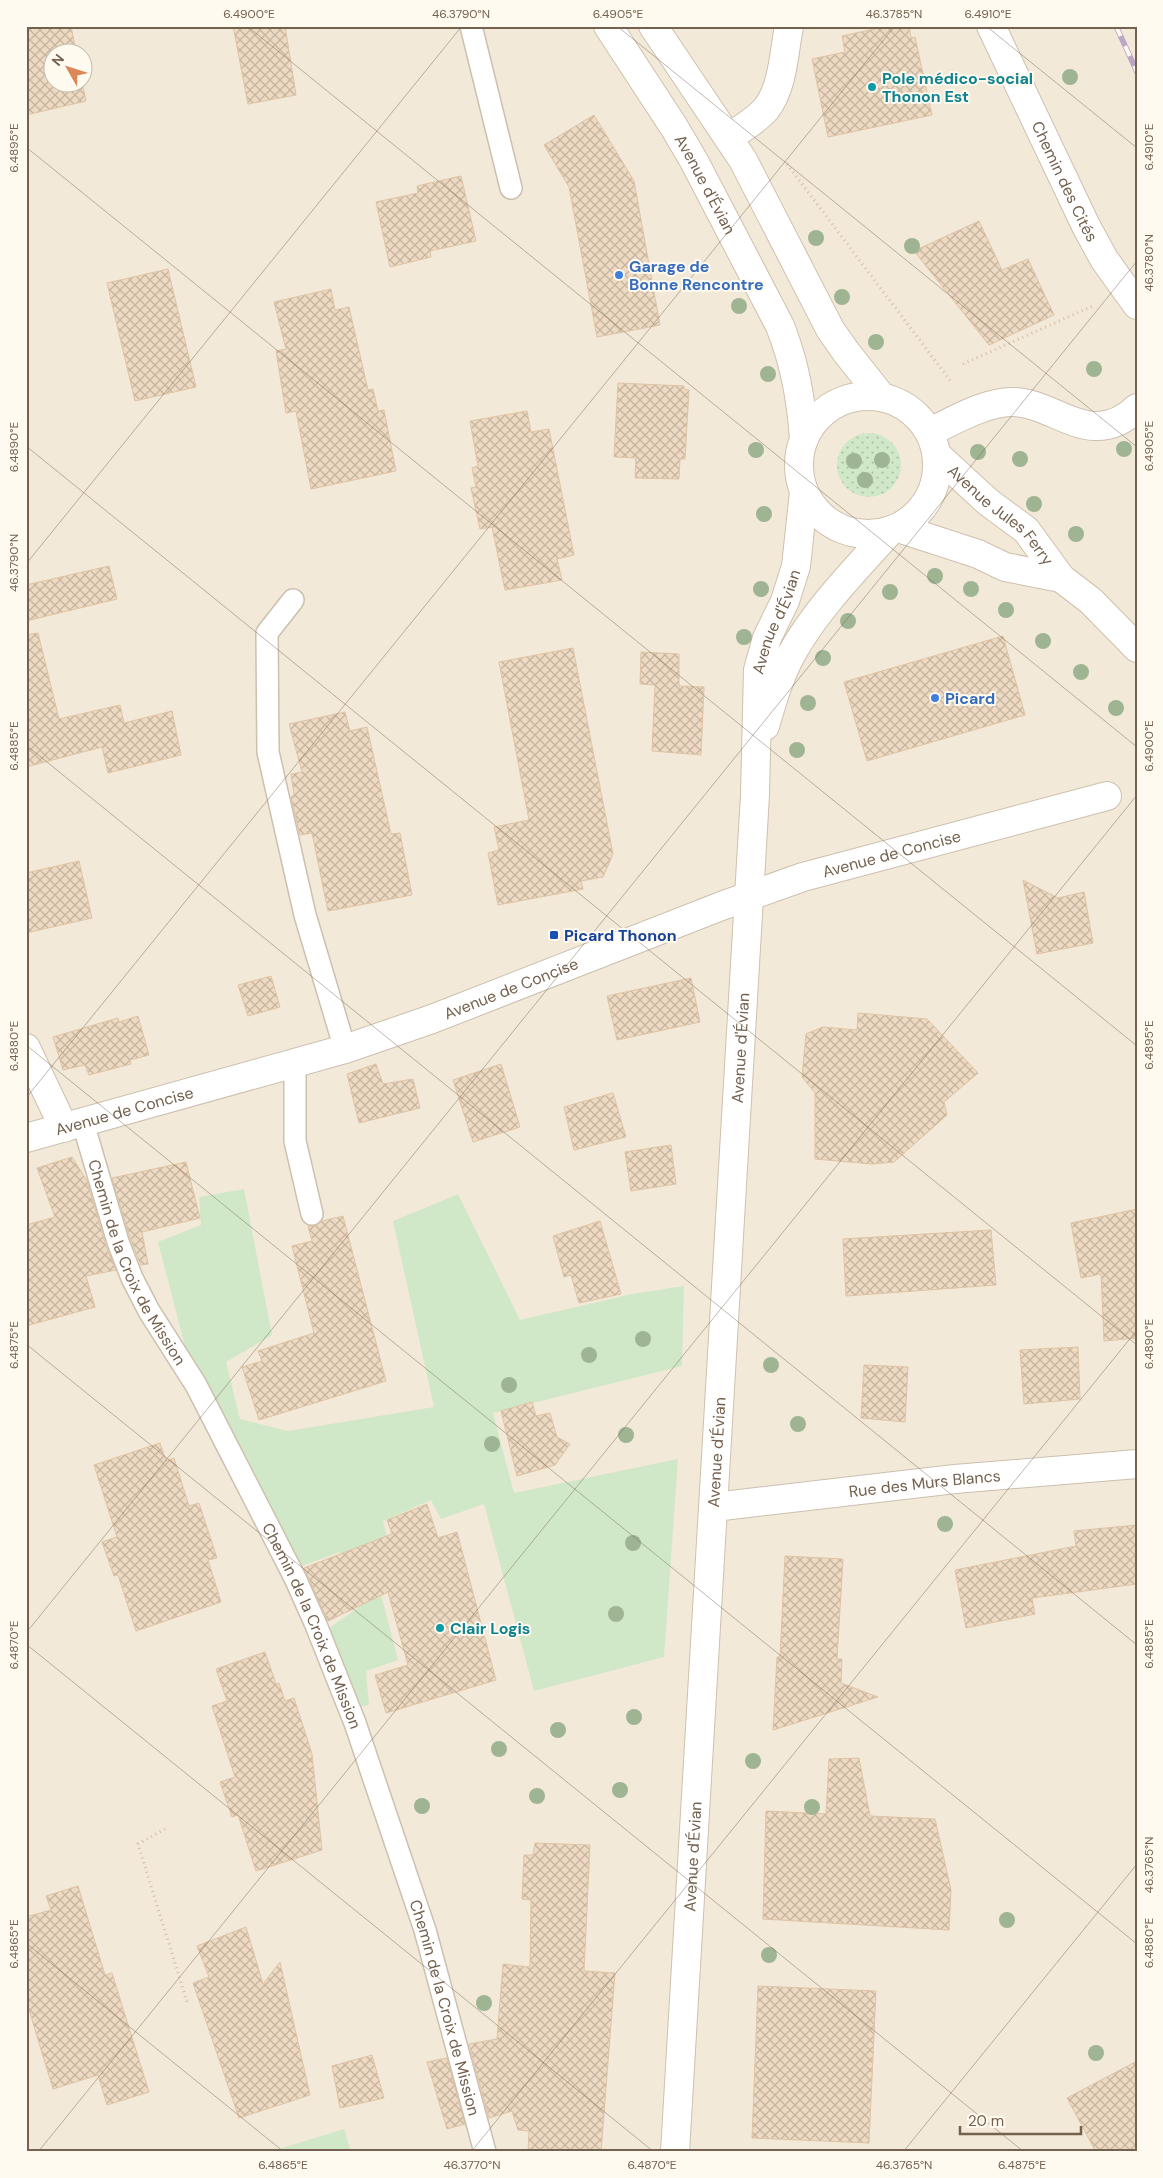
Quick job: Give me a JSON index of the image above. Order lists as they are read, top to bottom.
{
  "streets": {
    "street": [
      "Chemin des Cités",
      "Avenue d'Évian",
      "Avenue Jules Ferry",
      "Avenue de Concise",
      "Rue des Murs Blancs"
    ],
    "lane": ["Chemin de la Croix de Mission"]
  },
  "crossings": [
    ["Avenue d'Évian", "Avenue Jules Ferry"],
    ["Avenue d'Évian", "Avenue de Concise"],
    ["Avenue d'Évian", "Rue des Murs Blancs"],
    ["Avenue de Concise", "Chemin de la Croix de Mission"]
  ],
  "places": {
    "other": [
      "Pole médico-social Thonon Est",
      "Garage de Bonne Rencontre",
      "Picard",
      "Clair Logis"
    ],
    "transit": ["Picard Thonon"]
  },
  "scale_bar": "20 m",
  "north": "top left",
  "coordinates": [
    "6.4900°E",
    "46.3790°N",
    "6.4905°E",
    "46.3785°N",
    "6.4910°E",
    "6.4895°E",
    "46.3780°N",
    "6.4890°E",
    "6.4885°E",
    "6.4880°E",
    "6.4875°E",
    "6.4870°E",
    "46.3765°N",
    "6.4865°E",
    "46.3770°N"
  ]
}
